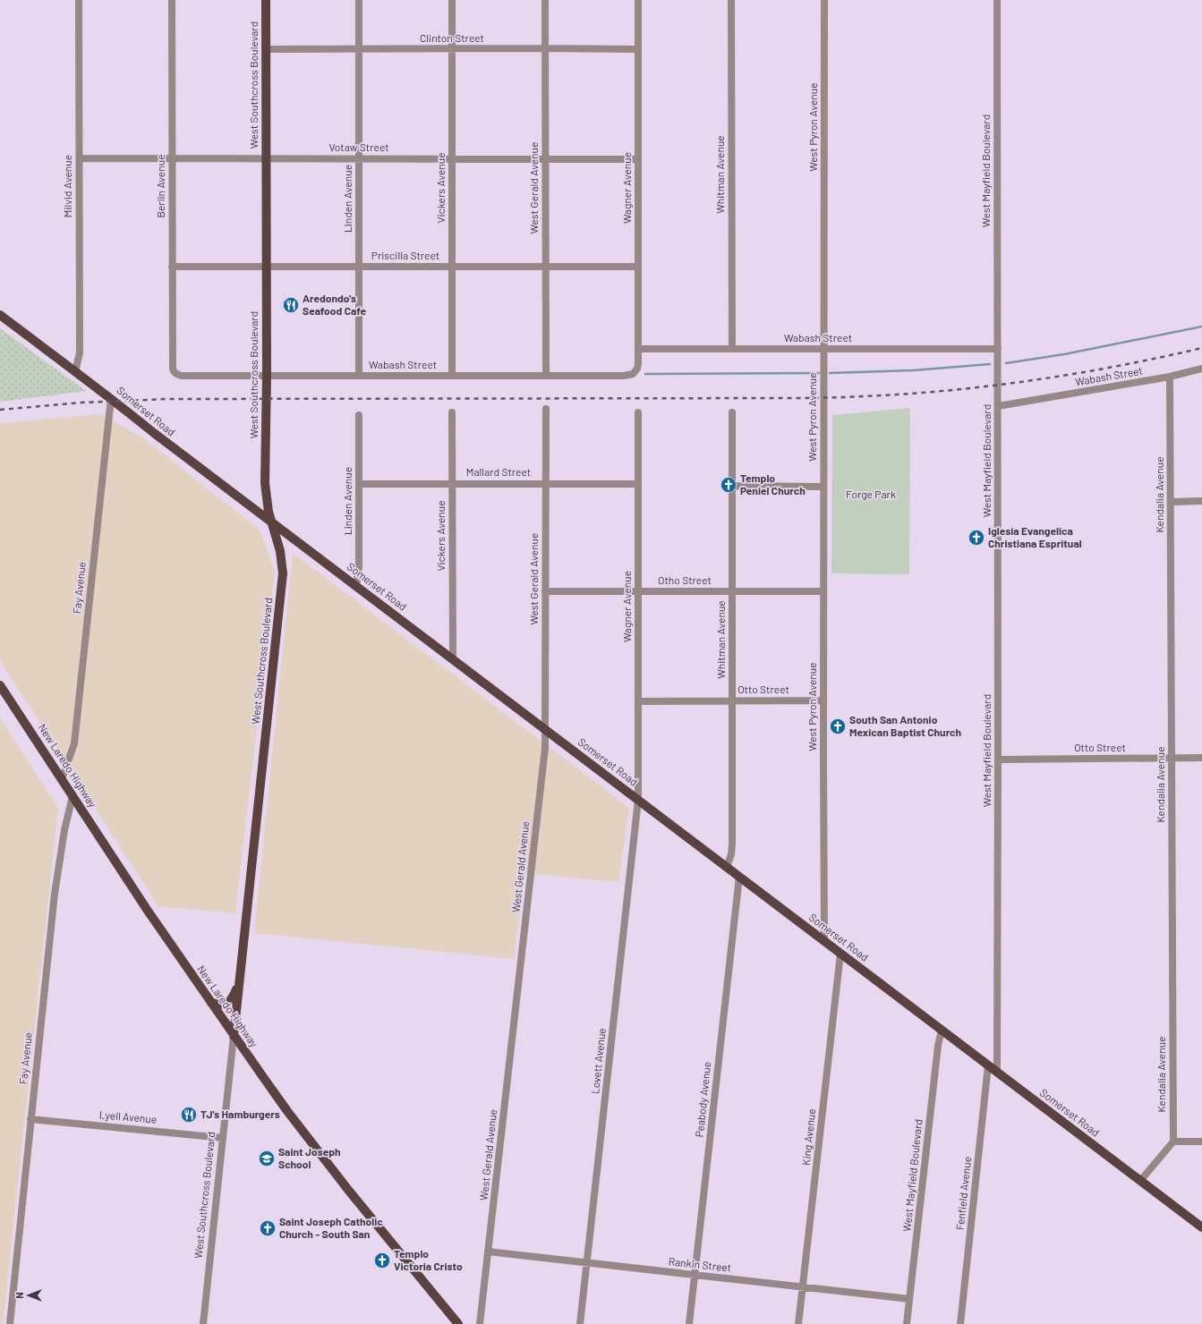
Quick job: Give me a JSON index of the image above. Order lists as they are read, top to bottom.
{
  "streets": {
    "main road": ["West Southcross Boulevard", "Somerset Road", "New Laredo Highway"],
    "street": [
      "Clinton Street",
      "West Pyron Avenue",
      "Votaw Street",
      "West Mayfield Boulevard",
      "Whitman Avenue",
      "Milvid Avenue",
      "Berlin Avenue",
      "Vickers Avenue",
      "West Gerald Avenue",
      "Wagner Avenue",
      "Linden Avenue",
      "Priscilla Street",
      "Wabash Street",
      "Mallard Street",
      "Kendalia Avenue",
      "Otho Street",
      "Fay Avenue",
      "Otto Street",
      "Lovett Avenue",
      "Peabody Avenue",
      "Lyell Avenue",
      "King Avenue",
      "Fenfield Avenue",
      "Rankin Street"
    ]
  },
  "crossings": [
    ["Clinton Street", "West Southcross Boulevard"],
    ["Clinton Street", "Vickers Avenue"],
    ["Clinton Street", "West Gerald Avenue"],
    ["Clinton Street", "Wagner Avenue"],
    ["Clinton Street", "Linden Avenue"],
    ["West Southcross Boulevard", "Votaw Street"],
    ["West Southcross Boulevard", "Priscilla Street"],
    ["West Southcross Boulevard", "Wabash Street"],
    ["West Southcross Boulevard", "Somerset Road"],
    ["West Southcross Boulevard", "New Laredo Highway"],
    ["West Southcross Boulevard", "Lyell Avenue"],
    ["West Pyron Avenue", "Wabash Street"],
    ["West Pyron Avenue", "Somerset Road"],
    ["West Pyron Avenue", "Otho Street"],
    ["West Pyron Avenue", "Otto Street"],
    ["Votaw Street", "Milvid Avenue"],
    ["Votaw Street", "Berlin Avenue"],
    ["Votaw Street", "Vickers Avenue"],
    ["Votaw Street", "West Gerald Avenue"],
    ["Votaw Street", "Wagner Avenue"],
    ["Votaw Street", "Linden Avenue"],
    ["West Mayfield Boulevard", "Wabash Street"],
    ["West Mayfield Boulevard", "Somerset Road"],
    ["West Mayfield Boulevard", "Otto Street"],
    ["West Mayfield Boulevard", "Rankin Street"],
    ["Whitman Avenue", "Wabash Street"],
    ["Whitman Avenue", "Somerset Road"],
    ["Whitman Avenue", "Otho Street"],
    ["Whitman Avenue", "Otto Street"],
    ["Milvid Avenue", "Somerset Road"],
    ["Berlin Avenue", "Priscilla Street"],
    ["Berlin Avenue", "Wabash Street"],
    ["Vickers Avenue", "Priscilla Street"],
    ["Vickers Avenue", "Wabash Street"],
    ["Vickers Avenue", "Somerset Road"],
    ["Vickers Avenue", "Mallard Street"],
    ["West Gerald Avenue", "Priscilla Street"],
    ["West Gerald Avenue", "Wabash Street"],
    ["West Gerald Avenue", "Somerset Road"],
    ["West Gerald Avenue", "Mallard Street"],
    ["West Gerald Avenue", "Otho Street"],
    ["West Gerald Avenue", "Rankin Street"],
    ["Wagner Avenue", "Priscilla Street"],
    ["Wagner Avenue", "Wabash Street"],
    ["Wagner Avenue", "Somerset Road"],
    ["Wagner Avenue", "Mallard Street"],
    ["Wagner Avenue", "Otho Street"],
    ["Wagner Avenue", "Otto Street"],
    ["Wagner Avenue", "Lovett Avenue"],
    ["Linden Avenue", "Priscilla Street"],
    ["Linden Avenue", "Wabash Street"],
    ["Linden Avenue", "Somerset Road"],
    ["Linden Avenue", "Mallard Street"],
    ["Wabash Street", "Kendalia Avenue"],
    ["Somerset Road", "Fay Avenue"],
    ["Somerset Road", "Lovett Avenue"],
    ["Somerset Road", "Peabody Avenue"],
    ["Somerset Road", "King Avenue"],
    ["Somerset Road", "Fenfield Avenue"],
    ["Kendalia Avenue", "Otto Street"],
    ["Fay Avenue", "New Laredo Highway"],
    ["Fay Avenue", "Lyell Avenue"],
    ["Lovett Avenue", "Rankin Street"],
    ["Peabody Avenue", "Rankin Street"],
    ["King Avenue", "Rankin Street"]
  ],
  "parks": ["Forge Park"],
  "places": {
    "restaurant": ["Aredondo's Seafood Cafe", "TJ's Hamburgers"],
    "church": [
      "Templo Peniel Church",
      "Iglesia Evangelica Christiana Espritual",
      "South San Antonio Mexican Baptist Church",
      "Saint Joseph Catholic Church - South San",
      "Templo Victoria Cristo"
    ],
    "school or university": ["Saint Joseph School"]
  },
  "north": "left"
}
